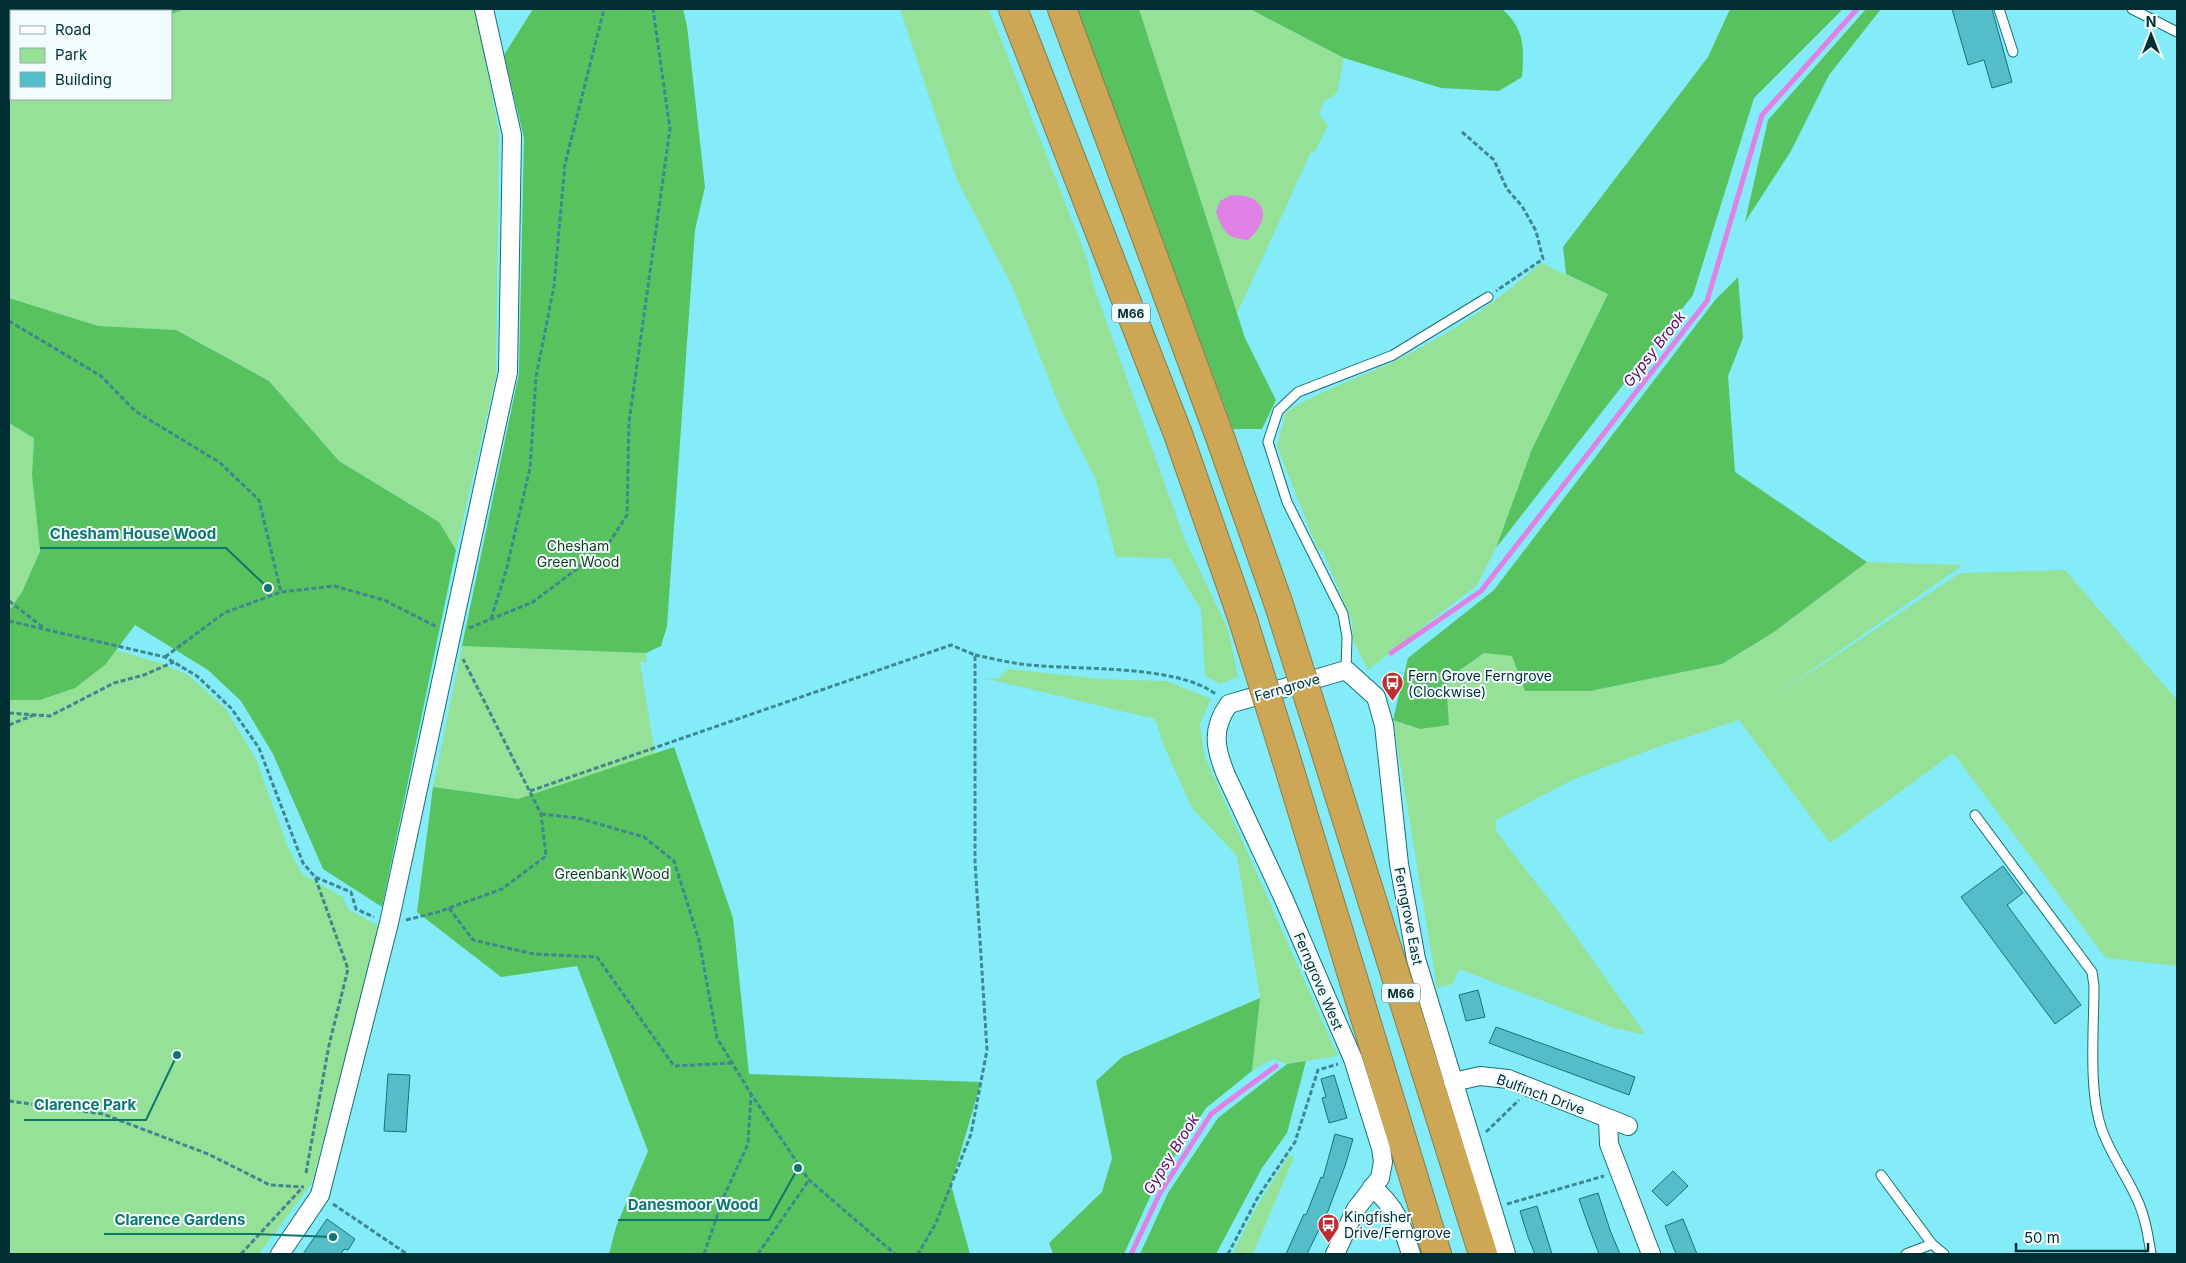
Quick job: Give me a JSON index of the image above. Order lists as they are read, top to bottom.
{
  "streets": {
    "highway": ["M66"],
    "street": [
      "Ferngrove",
      "Ferngrove East",
      "Ferngrove West",
      "Bulfinch Drive"
    ]
  },
  "crossings": [
    ["Ferngrove", "Ferngrove East"],
    ["Ferngrove", "Ferngrove West"],
    ["Ferngrove East", "Bulfinch Drive"]
  ],
  "water": ["Gypsy Brook"],
  "parks": ["Chesham Green Wood", "Greenbank Wood"],
  "places": {
    "other": [
      "Chesham House Wood",
      "Clarence Park",
      "Danesmoor Wood",
      "Clarence Gardens"
    ],
    "bus stop": ["Fern Grove Ferngrove (Clockwise)", "Kingfisher Drive/Ferngrove"]
  },
  "legend": ["Road", "Park", "Building"],
  "scale_bar": "50 m",
  "north": "top"
}
